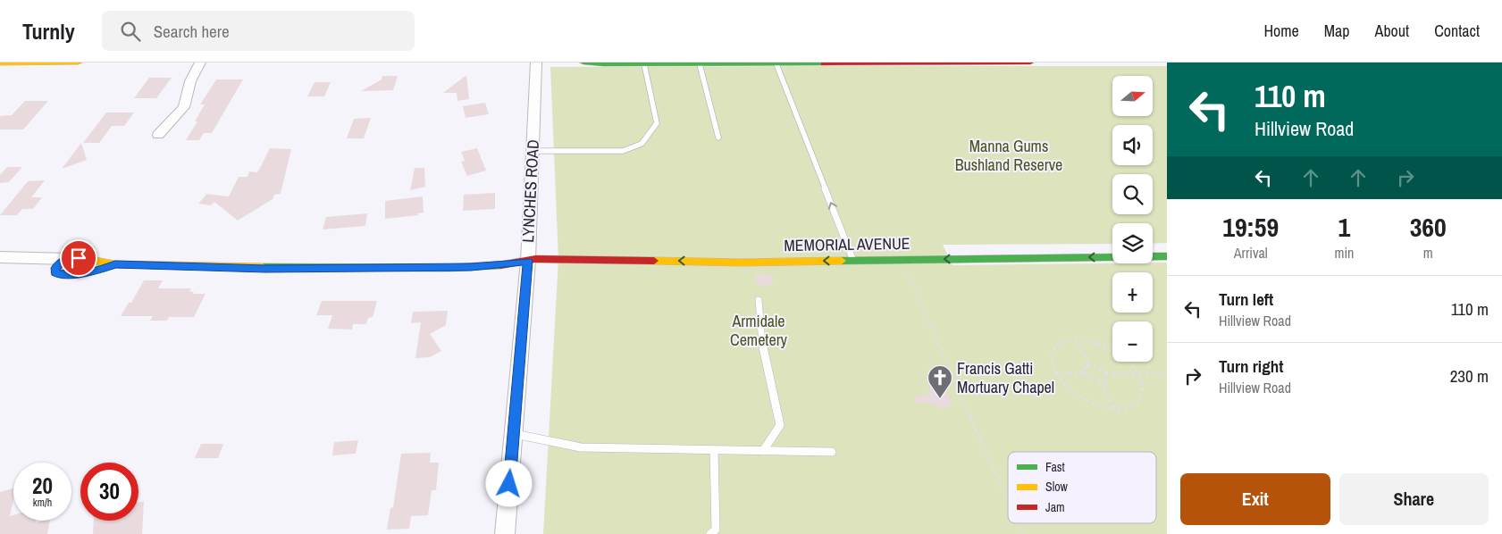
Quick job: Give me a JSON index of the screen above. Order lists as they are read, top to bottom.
{
  "streets": {
    "street": ["LYNCHES ROAD", "MEMORIAL AVENUE"]
  },
  "crossings": [
    ["LYNCHES ROAD", "MEMORIAL AVENUE"]
  ],
  "one_way": ["MEMORIAL AVENUE"],
  "parks": ["Manna Gums Bushland Reserve", "Armidale Cemetery"],
  "places": {
    "church": ["Francis Gatti Mortuary Chapel"]
  },
  "legend": ["Fast", "Slow", "Jam"],
  "north": "right",
  "page": {
    "header": "Turnly",
    "search": "Search here",
    "nav": [
      "Home",
      "Map",
      "About",
      "Contact"
    ],
    "turn": ["110 m", "Hillview Road"],
    "map_buttons": ["+", "−"],
    "eta": [
      "19:59",
      "Arrival",
      "1",
      "min",
      "360",
      "m"
    ],
    "list": [
      {
        "name": "Turn left",
        "note": "Hillview Road",
        "value": "110 m"
      },
      {
        "name": "Turn right",
        "note": "Hillview Road",
        "value": "230 m"
      }
    ],
    "speed": "20 km/h",
    "limit": "30",
    "buttons": ["Exit", "Share"]
  }
}
